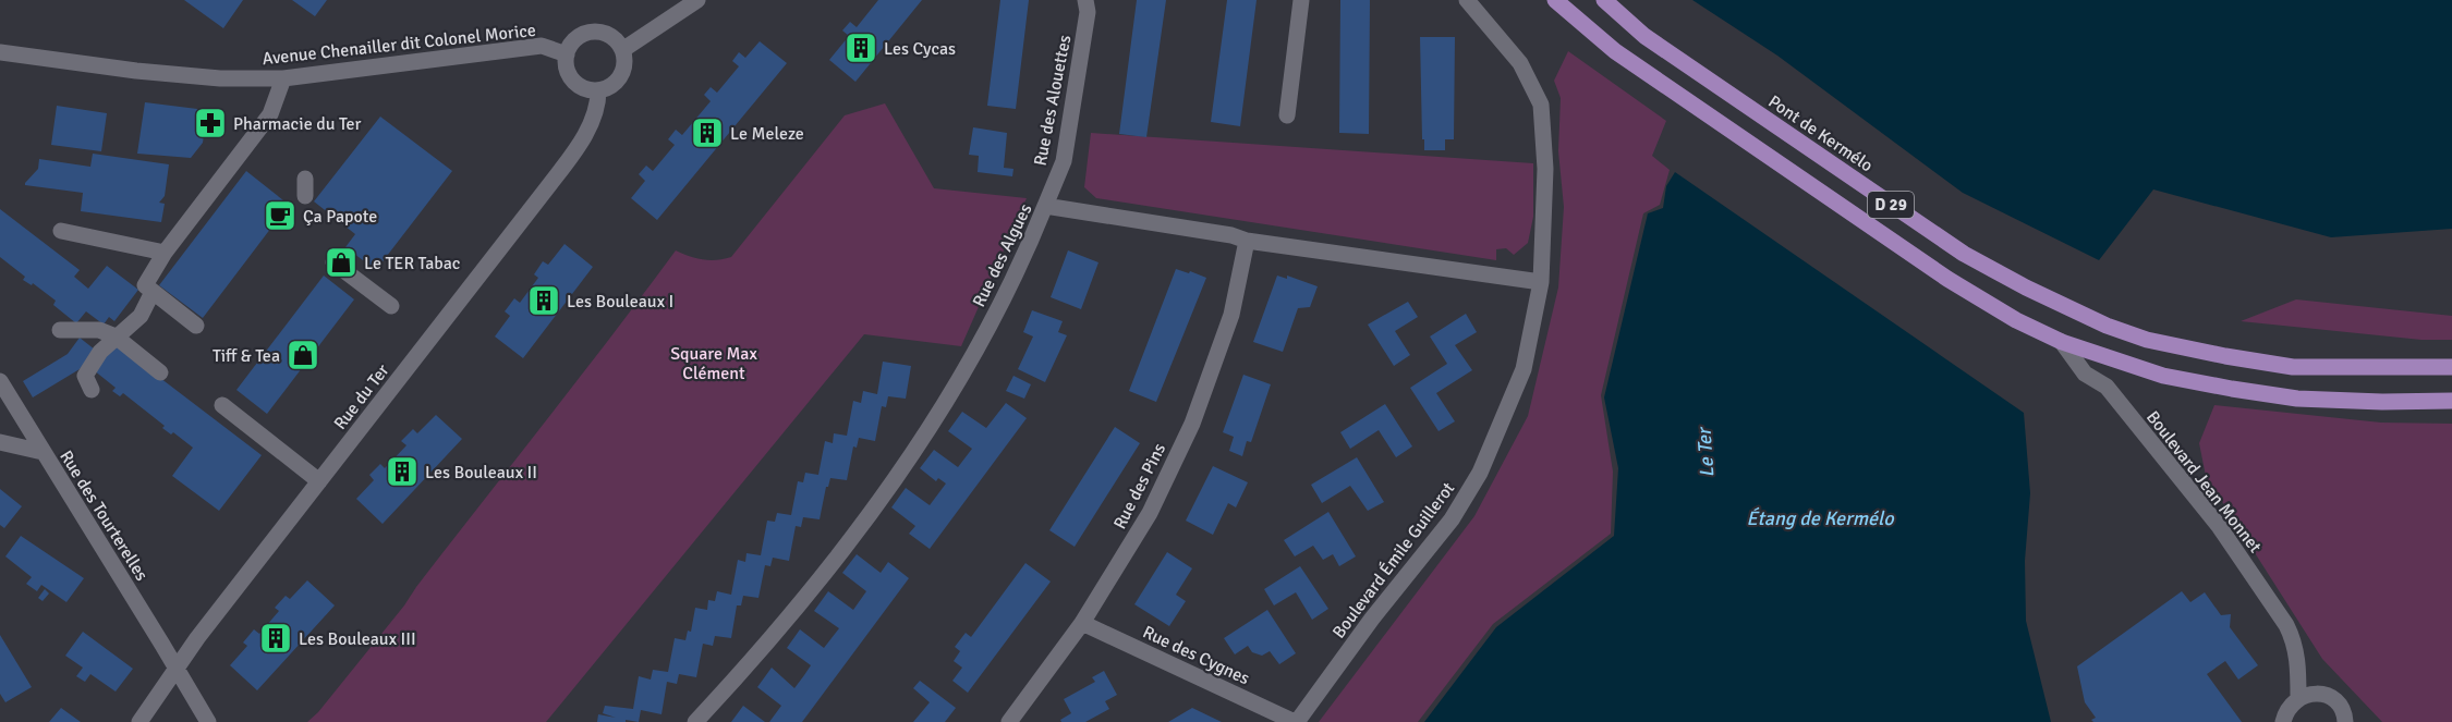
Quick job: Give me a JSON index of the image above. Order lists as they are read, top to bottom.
{
  "streets": {
    "main road": ["Pont de Kermélo", "D 29"],
    "street": [
      "Avenue Chenailler dit Colonel Morice",
      "Rue des Alouettes",
      "Rue des Algues",
      "Rue du Ter",
      "Boulevard Jean Monnet",
      "Rue des Pins",
      "Rue des Tourterelles",
      "Boulevard Émile Guillerot",
      "Rue des Cygnes"
    ]
  },
  "crossings": [
    ["Avenue Chenailler dit Colonel Morice", "Rue du Ter"],
    ["Rue des Alouettes", "Rue des Algues"],
    ["D 29", "Boulevard Jean Monnet"],
    ["Rue des Algues", "Rue des Pins"],
    ["Rue des Algues", "Boulevard Émile Guillerot"],
    ["Rue du Ter", "Rue des Tourterelles"],
    ["Rue des Pins", "Rue des Cygnes"],
    ["Boulevard Émile Guillerot", "Rue des Cygnes"]
  ],
  "water": ["Le Ter", "Étang de Kermélo"],
  "parks": ["Square Max Clément"],
  "places": {
    "building": [
      "Les Cycas",
      "Le Meleze",
      "Les Bouleaux I",
      "Les Bouleaux II",
      "Les Bouleaux III"
    ],
    "pharmacy": ["Pharmacie du Ter"],
    "cafe": ["Ça Papote"],
    "shop": ["Le TER Tabac", "Tiff & Tea"]
  }
}
